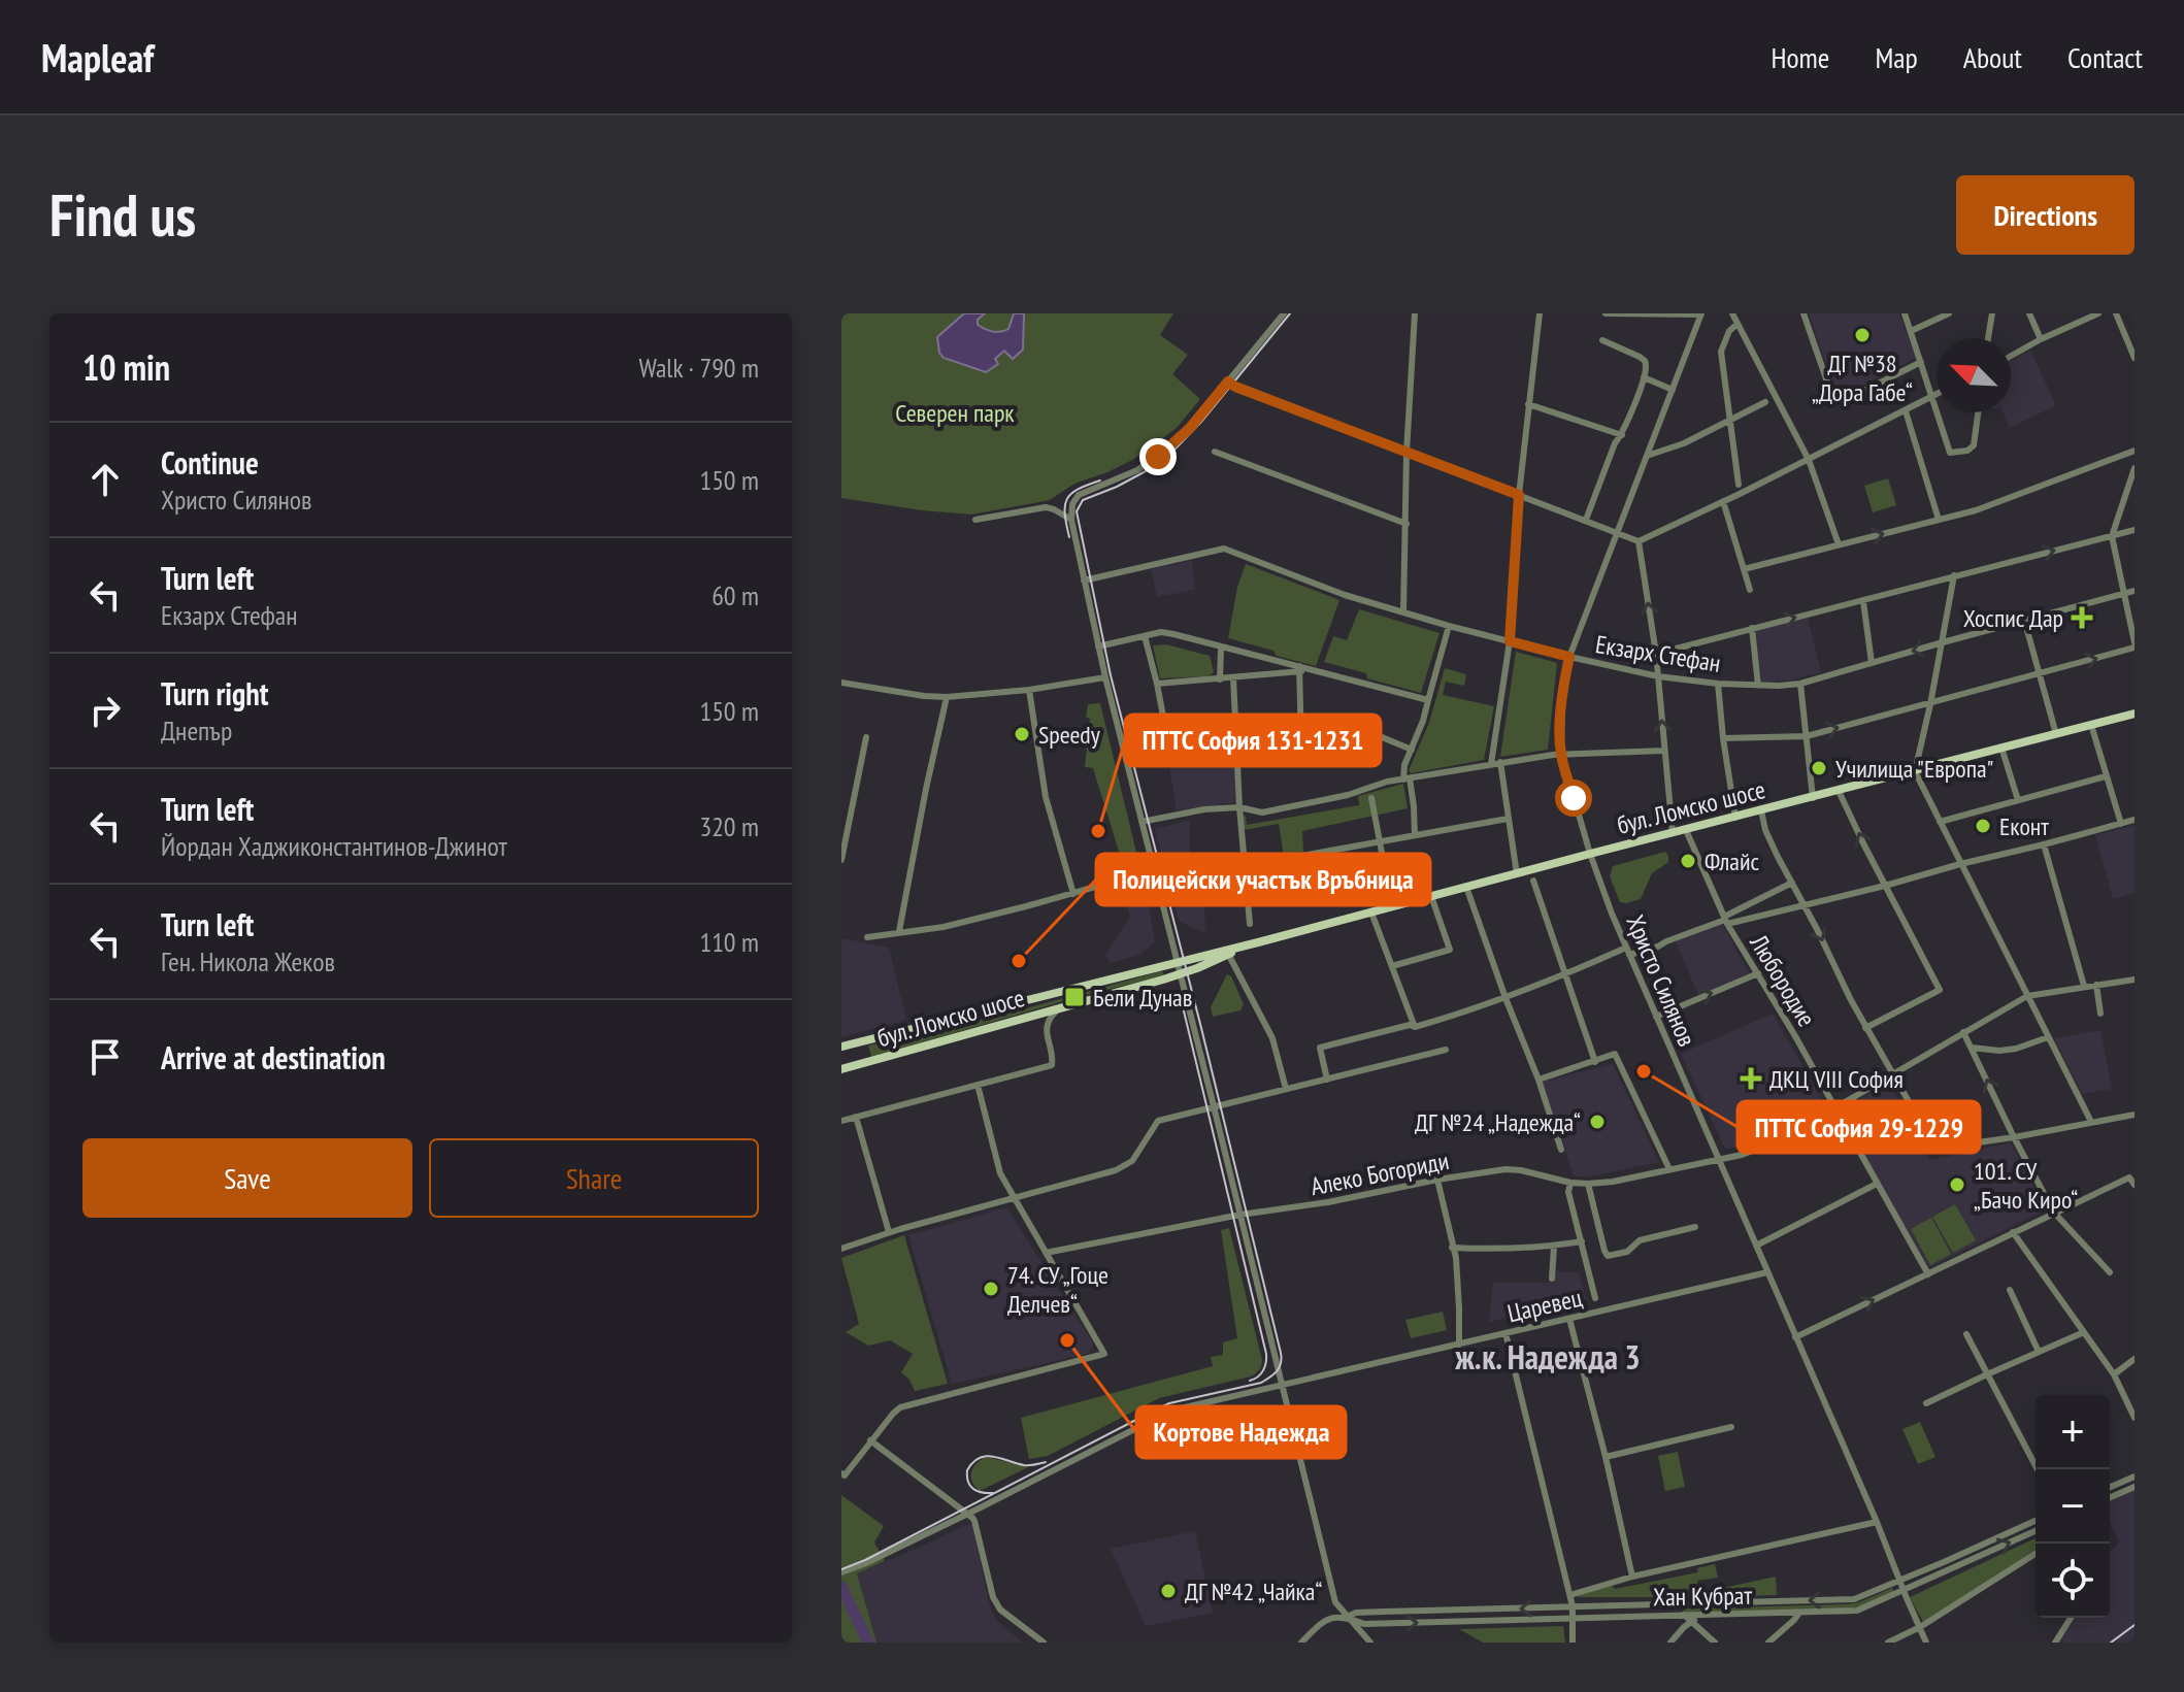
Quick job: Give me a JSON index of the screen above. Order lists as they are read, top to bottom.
{
  "streets": {
    "main road": ["бул. Ломско шосе"],
    "street": [
      "Екзарх Стефан",
      "Христо Силянов",
      "Любородие",
      "Алеко Богориди",
      "Царевец",
      "Хан Кубрат"
    ]
  },
  "crossings": [
    ["Екзарх Стефан", "Христо Силянов"],
    ["бул. Ломско шосе", "Христо Силянов"],
    ["бул. Ломско шосе", "Любородие"],
    ["Христо Силянов", "Алеко Богориди"],
    ["Христо Силянов", "Царевец"],
    ["Христо Силянов", "Хан Кубрат"],
    ["Любородие", "Алеко Богориди"]
  ],
  "districts": ["ж.к. Надежда 3"],
  "parks": ["Северен парк"],
  "places": {
    "other": [
      "ДГ №38 „Дора Габе“",
      "Speedy",
      "Училища \"Европа\"",
      "Еконт",
      "ПТТС София 131-1231",
      "Флайс",
      "Полицейски участък Връбница",
      "ПТТС София 29-1229",
      "ДГ №24 „Надежда“",
      "101. СУ „Бачо Киро“",
      "74. СУ „Гоце Делчев“",
      "Кортове Надежда",
      "ДГ №42 „Чайка“"
    ],
    "health": ["Хоспис Дар", "ДКЦ VIII София"],
    "transit": ["Бели Дунав"]
  },
  "north": "top left",
  "page": {
    "header": "Mapleaf",
    "nav": [
      "Home",
      "Map",
      "About",
      "Contact"
    ],
    "buttons": [
      "Directions",
      ["Save", "Share"]
    ],
    "title": "Find us",
    "heading": ["10 min", "Walk · 790 m"],
    "list": [
      ["Continue", "Христо Силянов", "150 m"],
      ["Turn left", "Екзарх Стефан", "60 m"],
      ["Turn right", "Днепър", "150 m"],
      ["Turn left", "Йордан Хаджиконстантинов-Джинот", "320 m"],
      ["Turn left", "Ген. Никола Жеков", "110 m"],
      "Arrive at destination"
    ],
    "map_buttons": ["+", "−"]
  }
}
